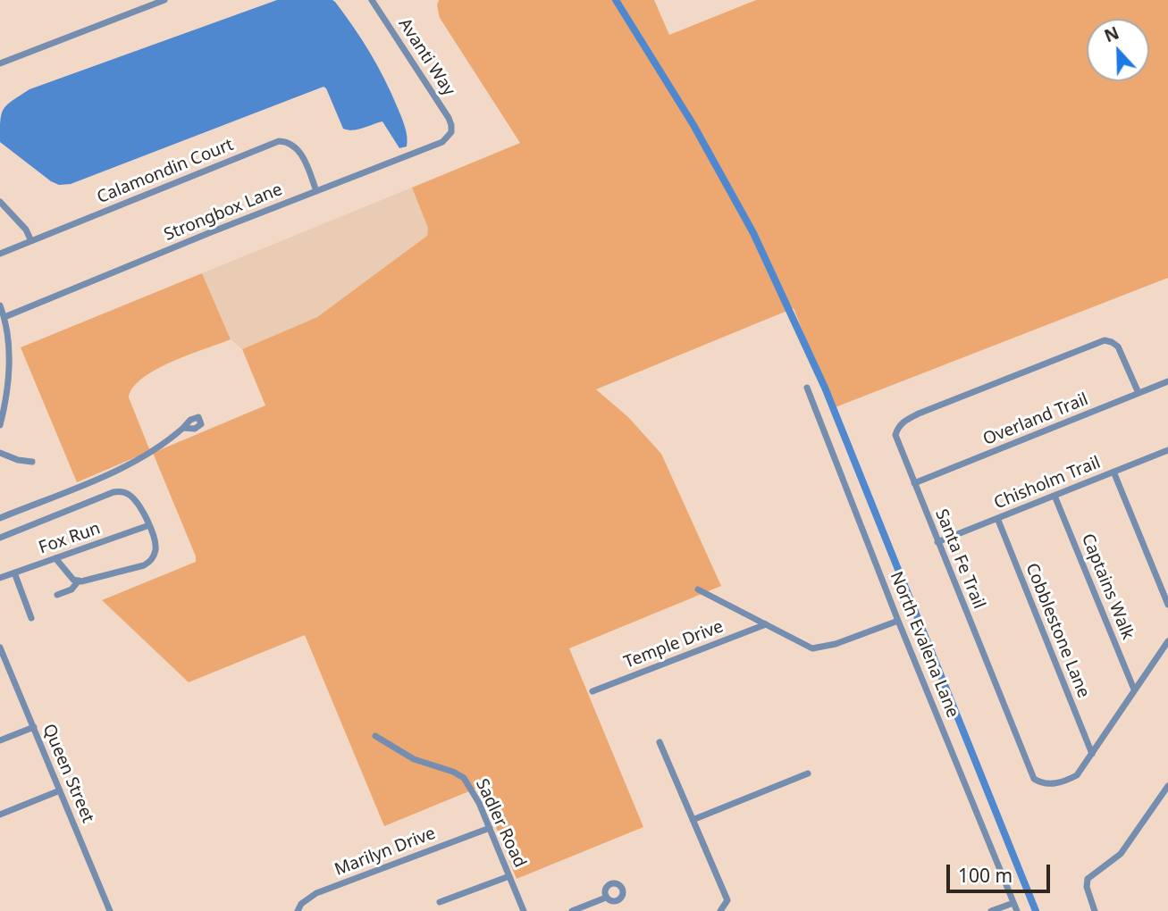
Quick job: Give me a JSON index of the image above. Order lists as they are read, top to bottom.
{
  "streets": {
    "street": [
      "Avanti Way",
      "Calamondin Court",
      "Strongbox Lane",
      "Overland Trail",
      "Chisholm Trail",
      "Fox Run",
      "Santa Fe Trail",
      "Captains Walk",
      "Cobblestone Lane",
      "Temple Drive",
      "North Evalena Lane",
      "Queen Street",
      "Sadler Road",
      "Marilyn Drive"
    ]
  },
  "crossings": [
    ["Avanti Way", "Strongbox Lane"],
    ["Calamondin Court", "Strongbox Lane"],
    ["Overland Trail", "Santa Fe Trail"],
    ["Chisholm Trail", "Santa Fe Trail"],
    ["Chisholm Trail", "Captains Walk"],
    ["Chisholm Trail", "Cobblestone Lane"],
    ["Santa Fe Trail", "Captains Walk"],
    ["Santa Fe Trail", "Cobblestone Lane"],
    ["Sadler Road", "Marilyn Drive"]
  ],
  "scale_bar": "100 m",
  "north": "top"
}
